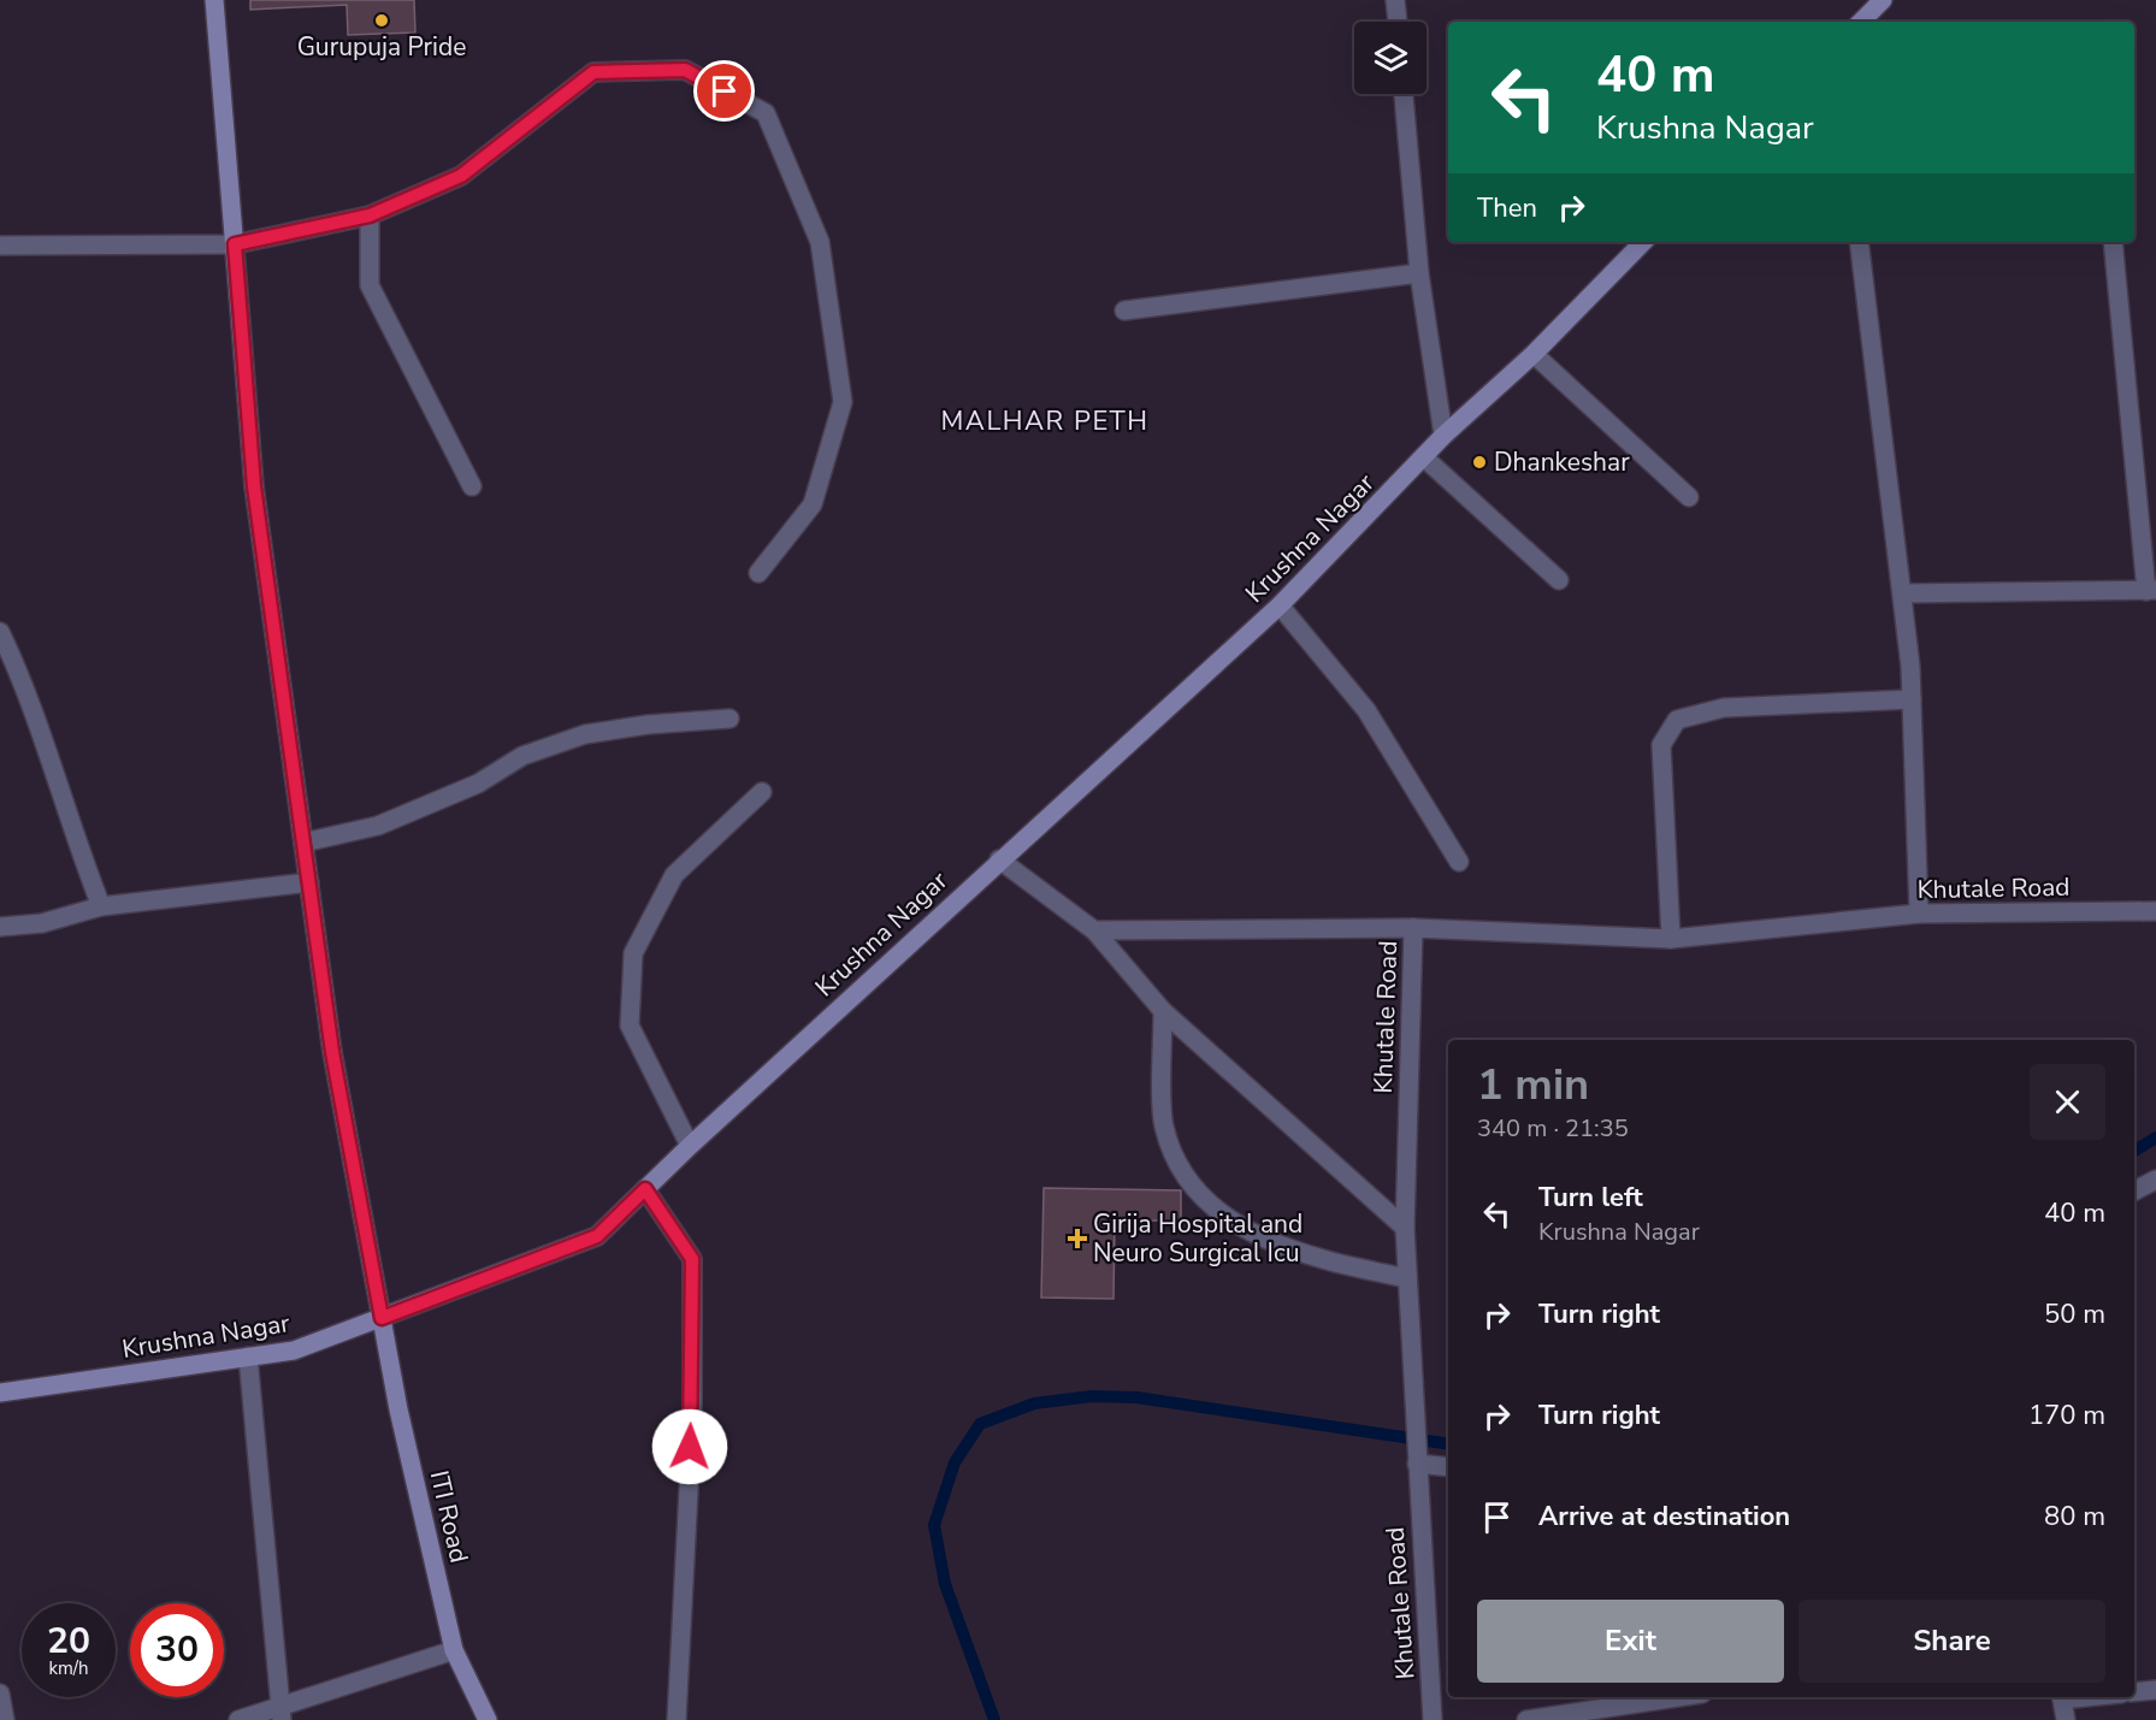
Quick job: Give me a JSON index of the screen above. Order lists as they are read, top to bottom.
{
  "streets": {
    "main road": ["Krushna Nagar", "ITI Road"],
    "street": ["Khutale Road"]
  },
  "crossings": [
    ["Krushna Nagar", "ITI Road"]
  ],
  "districts": ["MALHAR PETH"],
  "places": {
    "other": ["Gurupuja Pride", "Dhankeshar"],
    "health": ["Girija Hospital and Neuro Surgical Icu"]
  },
  "page": {
    "turn": ["40 m", "Krushna Nagar"],
    "then": "Then",
    "heading": ["1 min", "340 m · 21:35"],
    "list": [
      {
        "name": "Turn left",
        "note": "Krushna Nagar",
        "value": "40 m"
      },
      {
        "name": "Turn right",
        "value": "50 m"
      },
      {
        "name": "Turn right",
        "value": "170 m"
      },
      {
        "name": "Arrive at destination",
        "value": "80 m"
      }
    ],
    "buttons": ["Exit", "Share"],
    "speed": "20 km/h",
    "limit": "30"
  }
}
